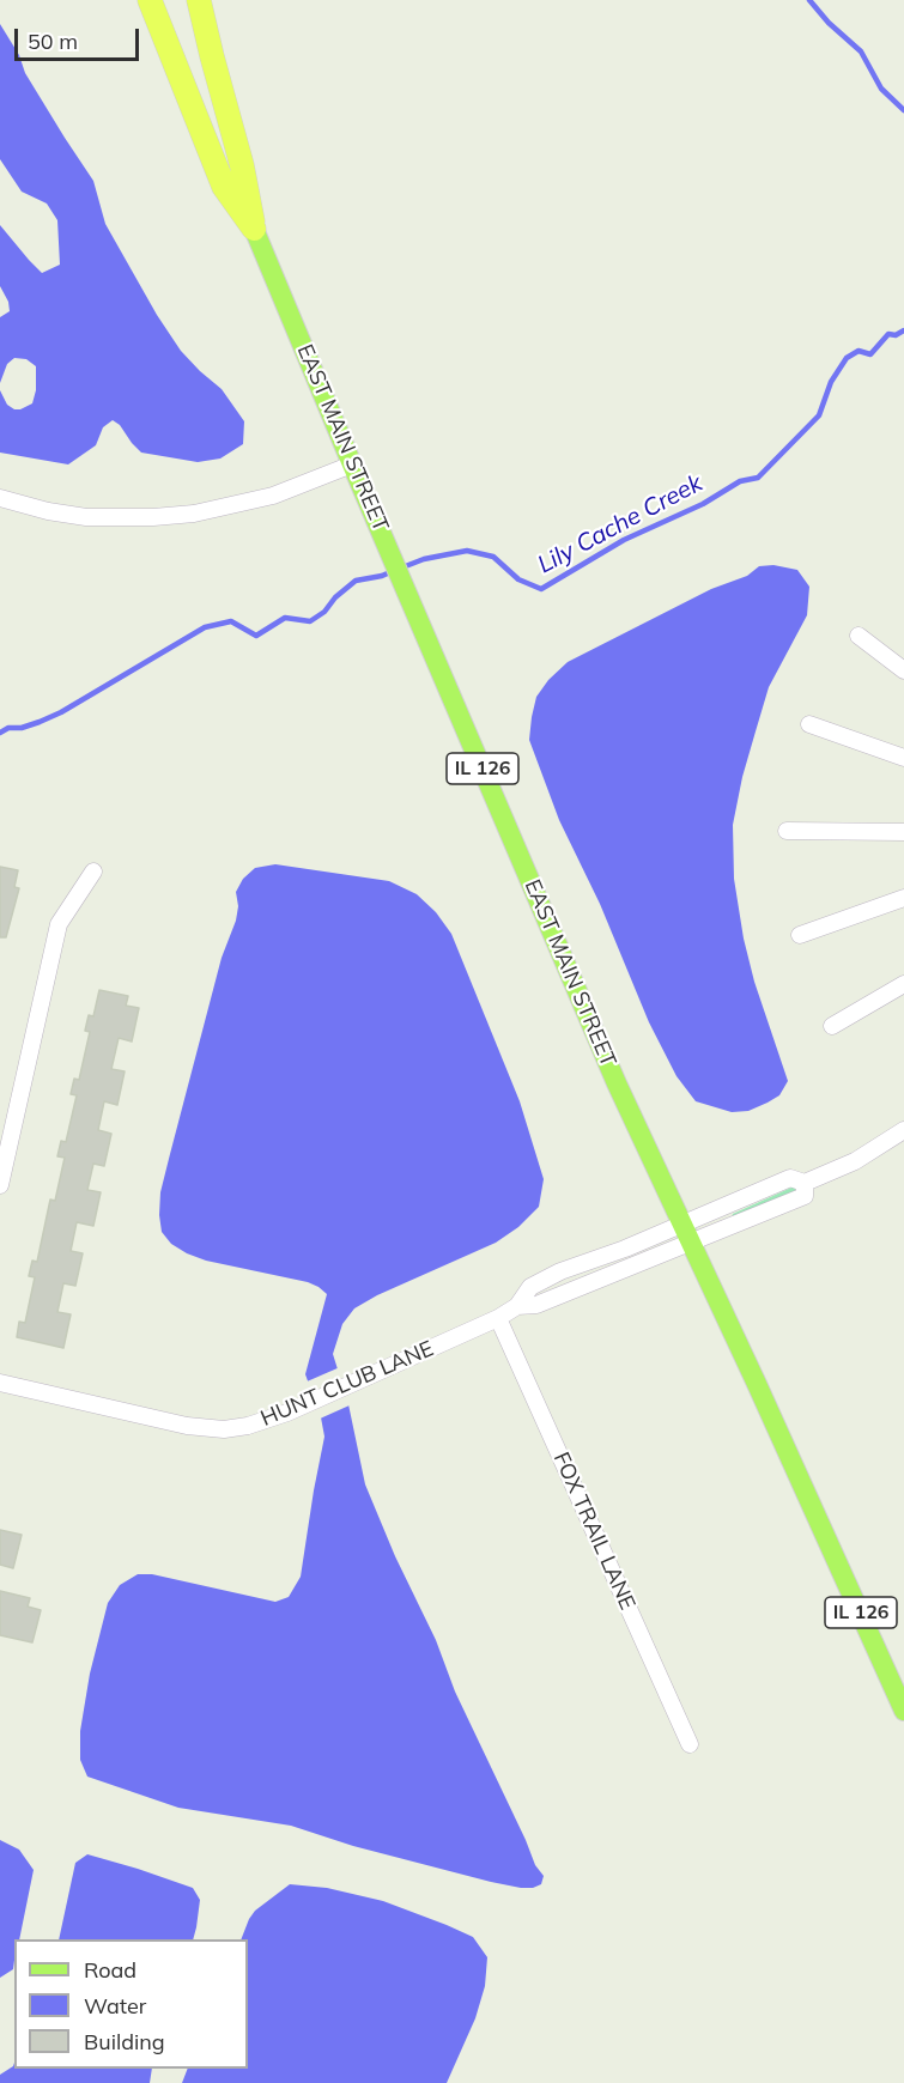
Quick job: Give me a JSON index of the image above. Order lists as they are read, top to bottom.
{
  "streets": {
    "main road": ["EAST MAIN STREET", "IL 126"],
    "street": ["HUNT CLUB LANE", "FOX TRAIL LANE"]
  },
  "crossings": [
    ["EAST MAIN STREET", "HUNT CLUB LANE"],
    ["HUNT CLUB LANE", "FOX TRAIL LANE"]
  ],
  "water": ["Lily Cache Creek"],
  "legend": ["Road", "Water", "Building"],
  "scale_bar": "50 m"
}
